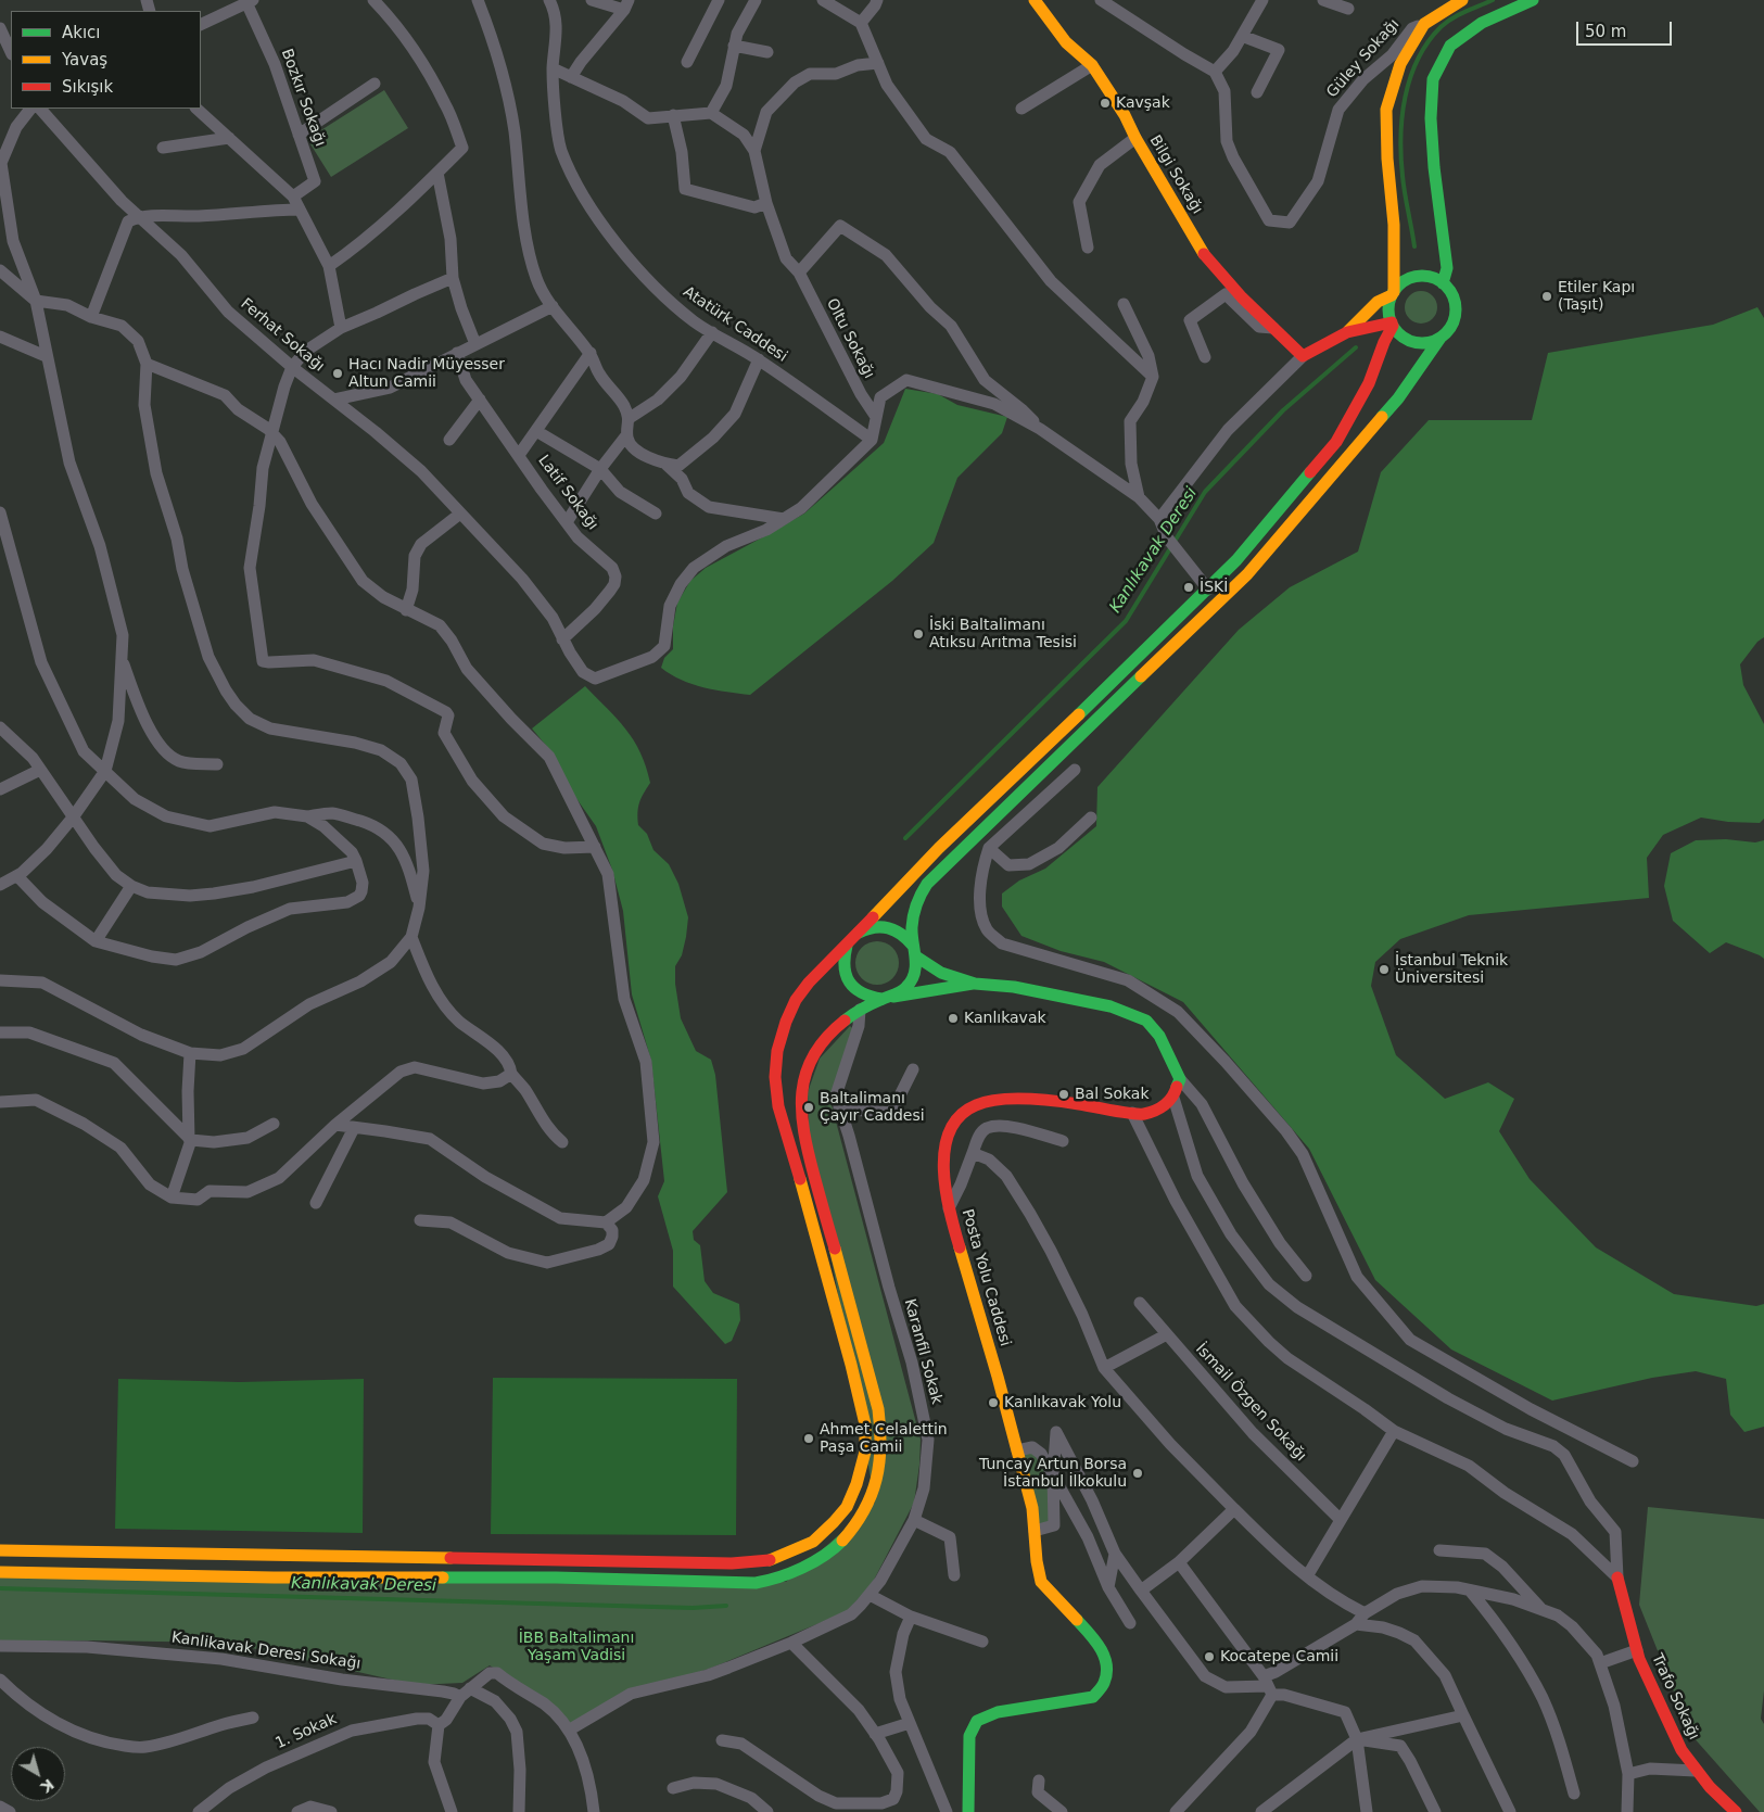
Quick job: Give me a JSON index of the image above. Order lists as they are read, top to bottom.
{
  "streets": {
    "main road": ["Bilgi Sokağı", "Posta Yolu Caddesi", "Trafo Sokağı"],
    "street": [
      "Güley Sokağı",
      "Bozkır Sokağı",
      "Atatürk Caddesi",
      "Ferhat Sokağı",
      "Oltu Sokağı",
      "Latif Sokağı",
      "Karanfil Sokak",
      "İsmail Özgen Sokağı",
      "Kanlikavak Deresi Sokağı",
      "1. Sokak"
    ]
  },
  "crossings": [
    ["Ferhat Sokağı", "Latif Sokağı"]
  ],
  "water": ["Kanlıkavak Deresi"],
  "parks": ["İBB Baltalimanı Yaşam Vadisi"],
  "places": [
    "Kavşak",
    "Etiler Kapı (Taşıt)",
    "Hacı Nadir Müyesser Altun Camii",
    "İSKİ",
    "İski Baltalimanı Atıksu Arıtma Tesisi",
    "İstanbul Teknik Üniversitesi",
    "Kanlıkavak",
    "Bal Sokak",
    "Baltalimanı Çayır Caddesi",
    "Kanlıkavak Yolu",
    "Ahmet Celalettin Paşa Camii",
    "Tuncay Artun Borsa İstanbul İlkokulu",
    "Kocatepe Camii"
  ],
  "legend": ["Akıcı", "Yavaş", "Sıkışık"],
  "scale_bar": "50 m",
  "north": "bottom right"
}
